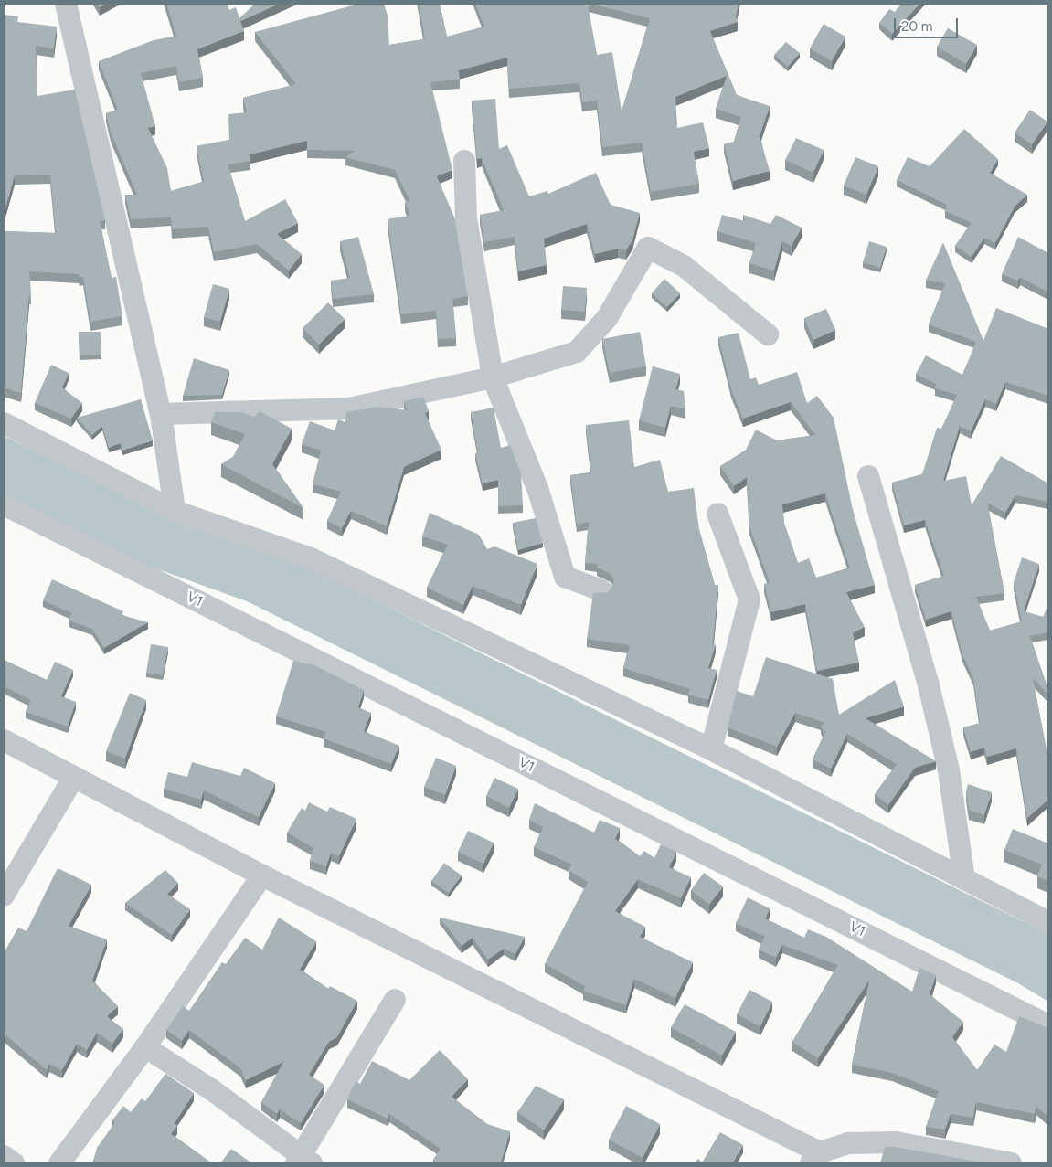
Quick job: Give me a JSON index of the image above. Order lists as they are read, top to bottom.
{
  "streets": {
    "street": ["V1"]
  },
  "scale_bar": "20 m"
}
